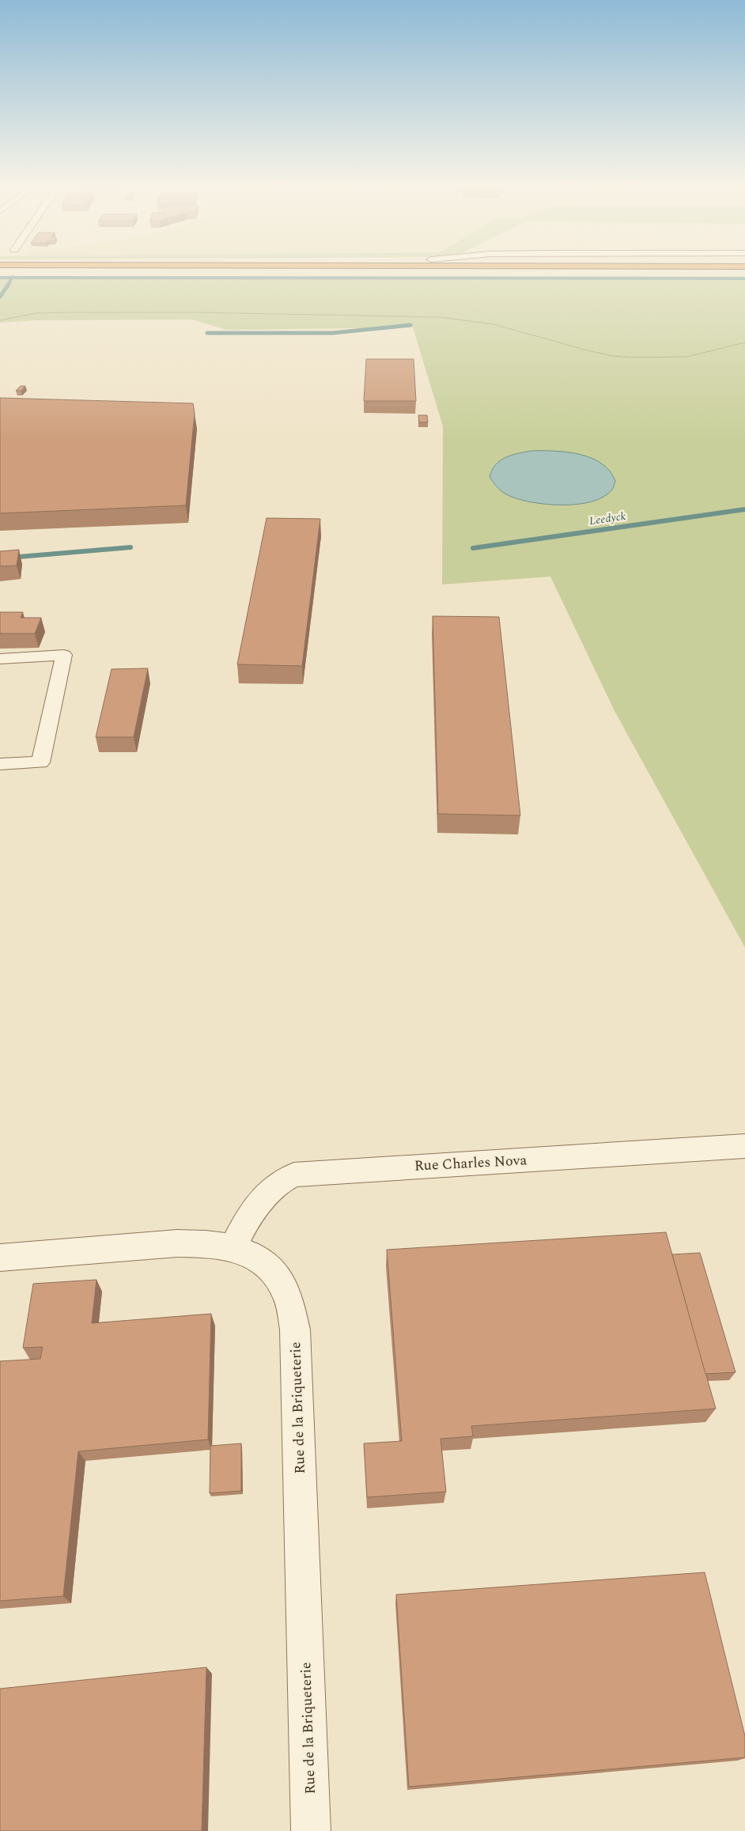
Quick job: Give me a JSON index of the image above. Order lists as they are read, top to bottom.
{
  "streets": {
    "street": ["Rue Charles Nova", "Rue de la Briqueterie"]
  },
  "crossings": [
    ["Rue Charles Nova", "Rue de la Briqueterie"]
  ],
  "water": ["Leedyck"]
}
